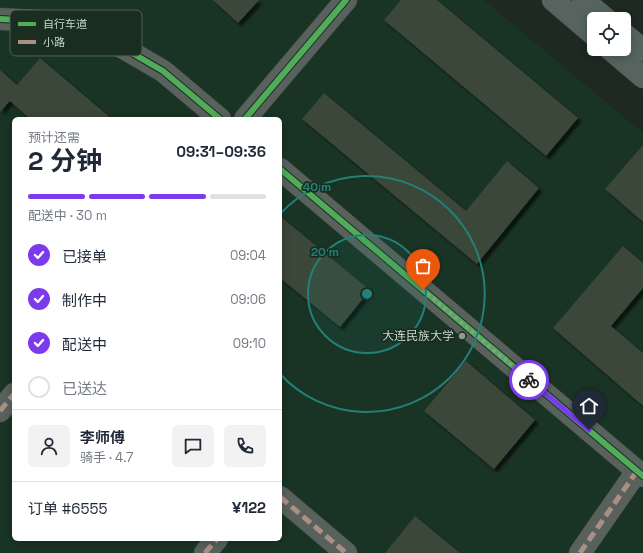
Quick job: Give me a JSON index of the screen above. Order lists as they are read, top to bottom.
{
  "places": ["大连民族大学"],
  "legend": ["自行车道", "小路"],
  "page": {
    "heading": ["2 分钟", "预计还需", "09:31–09:36"],
    "panel": [
      "李师傅",
      "骑手 · 4.7",
      "订单 #6555",
      "¥122"
    ],
    "bar": "配送中 · 30 m",
    "list": [
      ["已接单", "09:04"],
      ["制作中", "09:06"],
      ["配送中", "09:10"],
      "已送达"
    ]
  },
  "rings": ["40 m", "20 m"]
}
